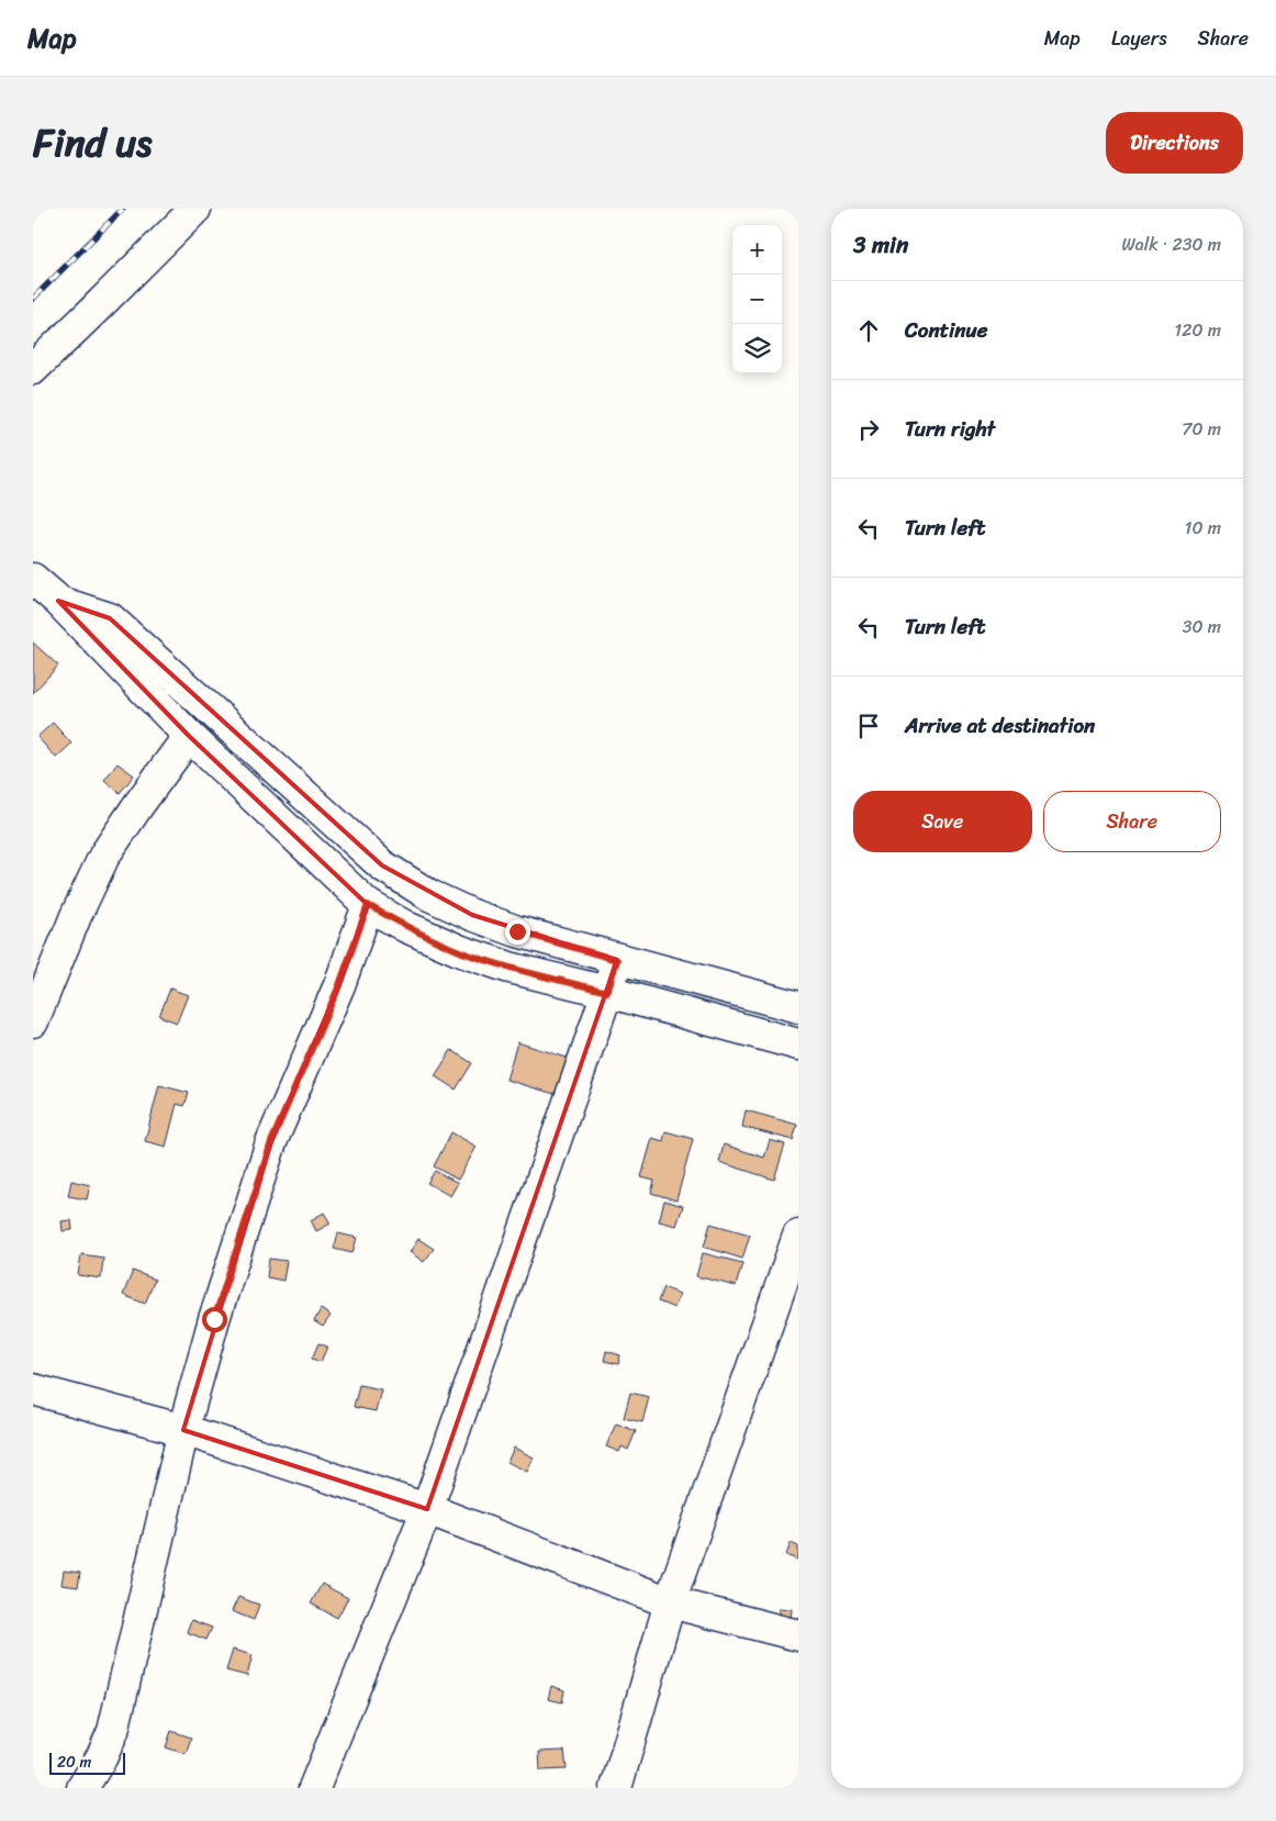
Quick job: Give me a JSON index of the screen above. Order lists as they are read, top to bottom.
{
  "scale_bar": "20 m",
  "page": {
    "header": "Map",
    "nav": ["Map", "Layers", "Share"],
    "title": "Find us",
    "buttons": [
      "Directions",
      ["Save", "Share"]
    ],
    "heading": ["3 min", "Walk · 230 m"],
    "map_buttons": ["+", "−"],
    "list": [
      ["Continue", "120 m"],
      ["Turn right", "70 m"],
      ["Turn left", "10 m"],
      ["Turn left", "30 m"],
      "Arrive at destination"
    ],
    "scale": "20 m"
  }
}
